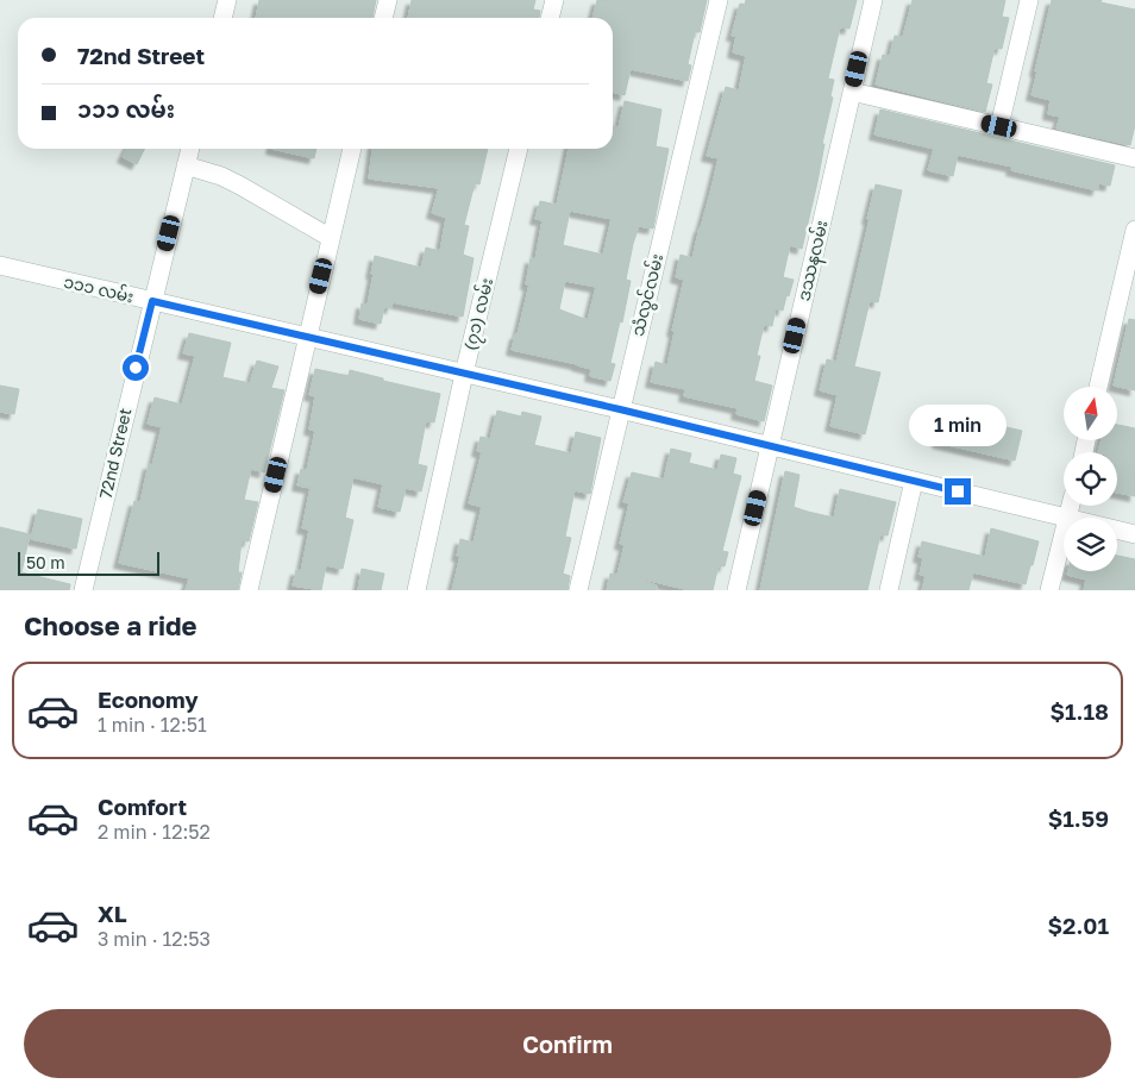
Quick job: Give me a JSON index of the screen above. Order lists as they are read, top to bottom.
{
  "streets": {
    "street": [
      "ဒဿနလမ်း",
      "၁၁၁ လမ်း",
      "သံလွင်လမ်း",
      "(၇၁) လမ်း",
      "72nd Street"
    ]
  },
  "crossings": [
    ["ဒဿနလမ်း", "၁၁၁ လမ်း"],
    ["၁၁၁ လမ်း", "သံလွင်လမ်း"],
    ["၁၁၁ လမ်း", "(၇၁) လမ်း"],
    ["၁၁၁ လမ်း", "72nd Street"]
  ],
  "scale_bar": "50 m",
  "north": "top",
  "page": {
    "banner": ["72nd Street", "၁၁၁ လမ်း"],
    "bubble": "1 min",
    "scale": "50 m",
    "heading": "Choose a ride",
    "list": [
      {
        "name": "Economy",
        "note": "1 min · 12:51",
        "value": "$1.18"
      },
      {
        "name": "Comfort",
        "note": "2 min · 12:52",
        "value": "$1.59"
      },
      {
        "name": "XL",
        "note": "3 min · 12:53",
        "value": "$2.01"
      }
    ],
    "buttons": "Confirm"
  }
}
